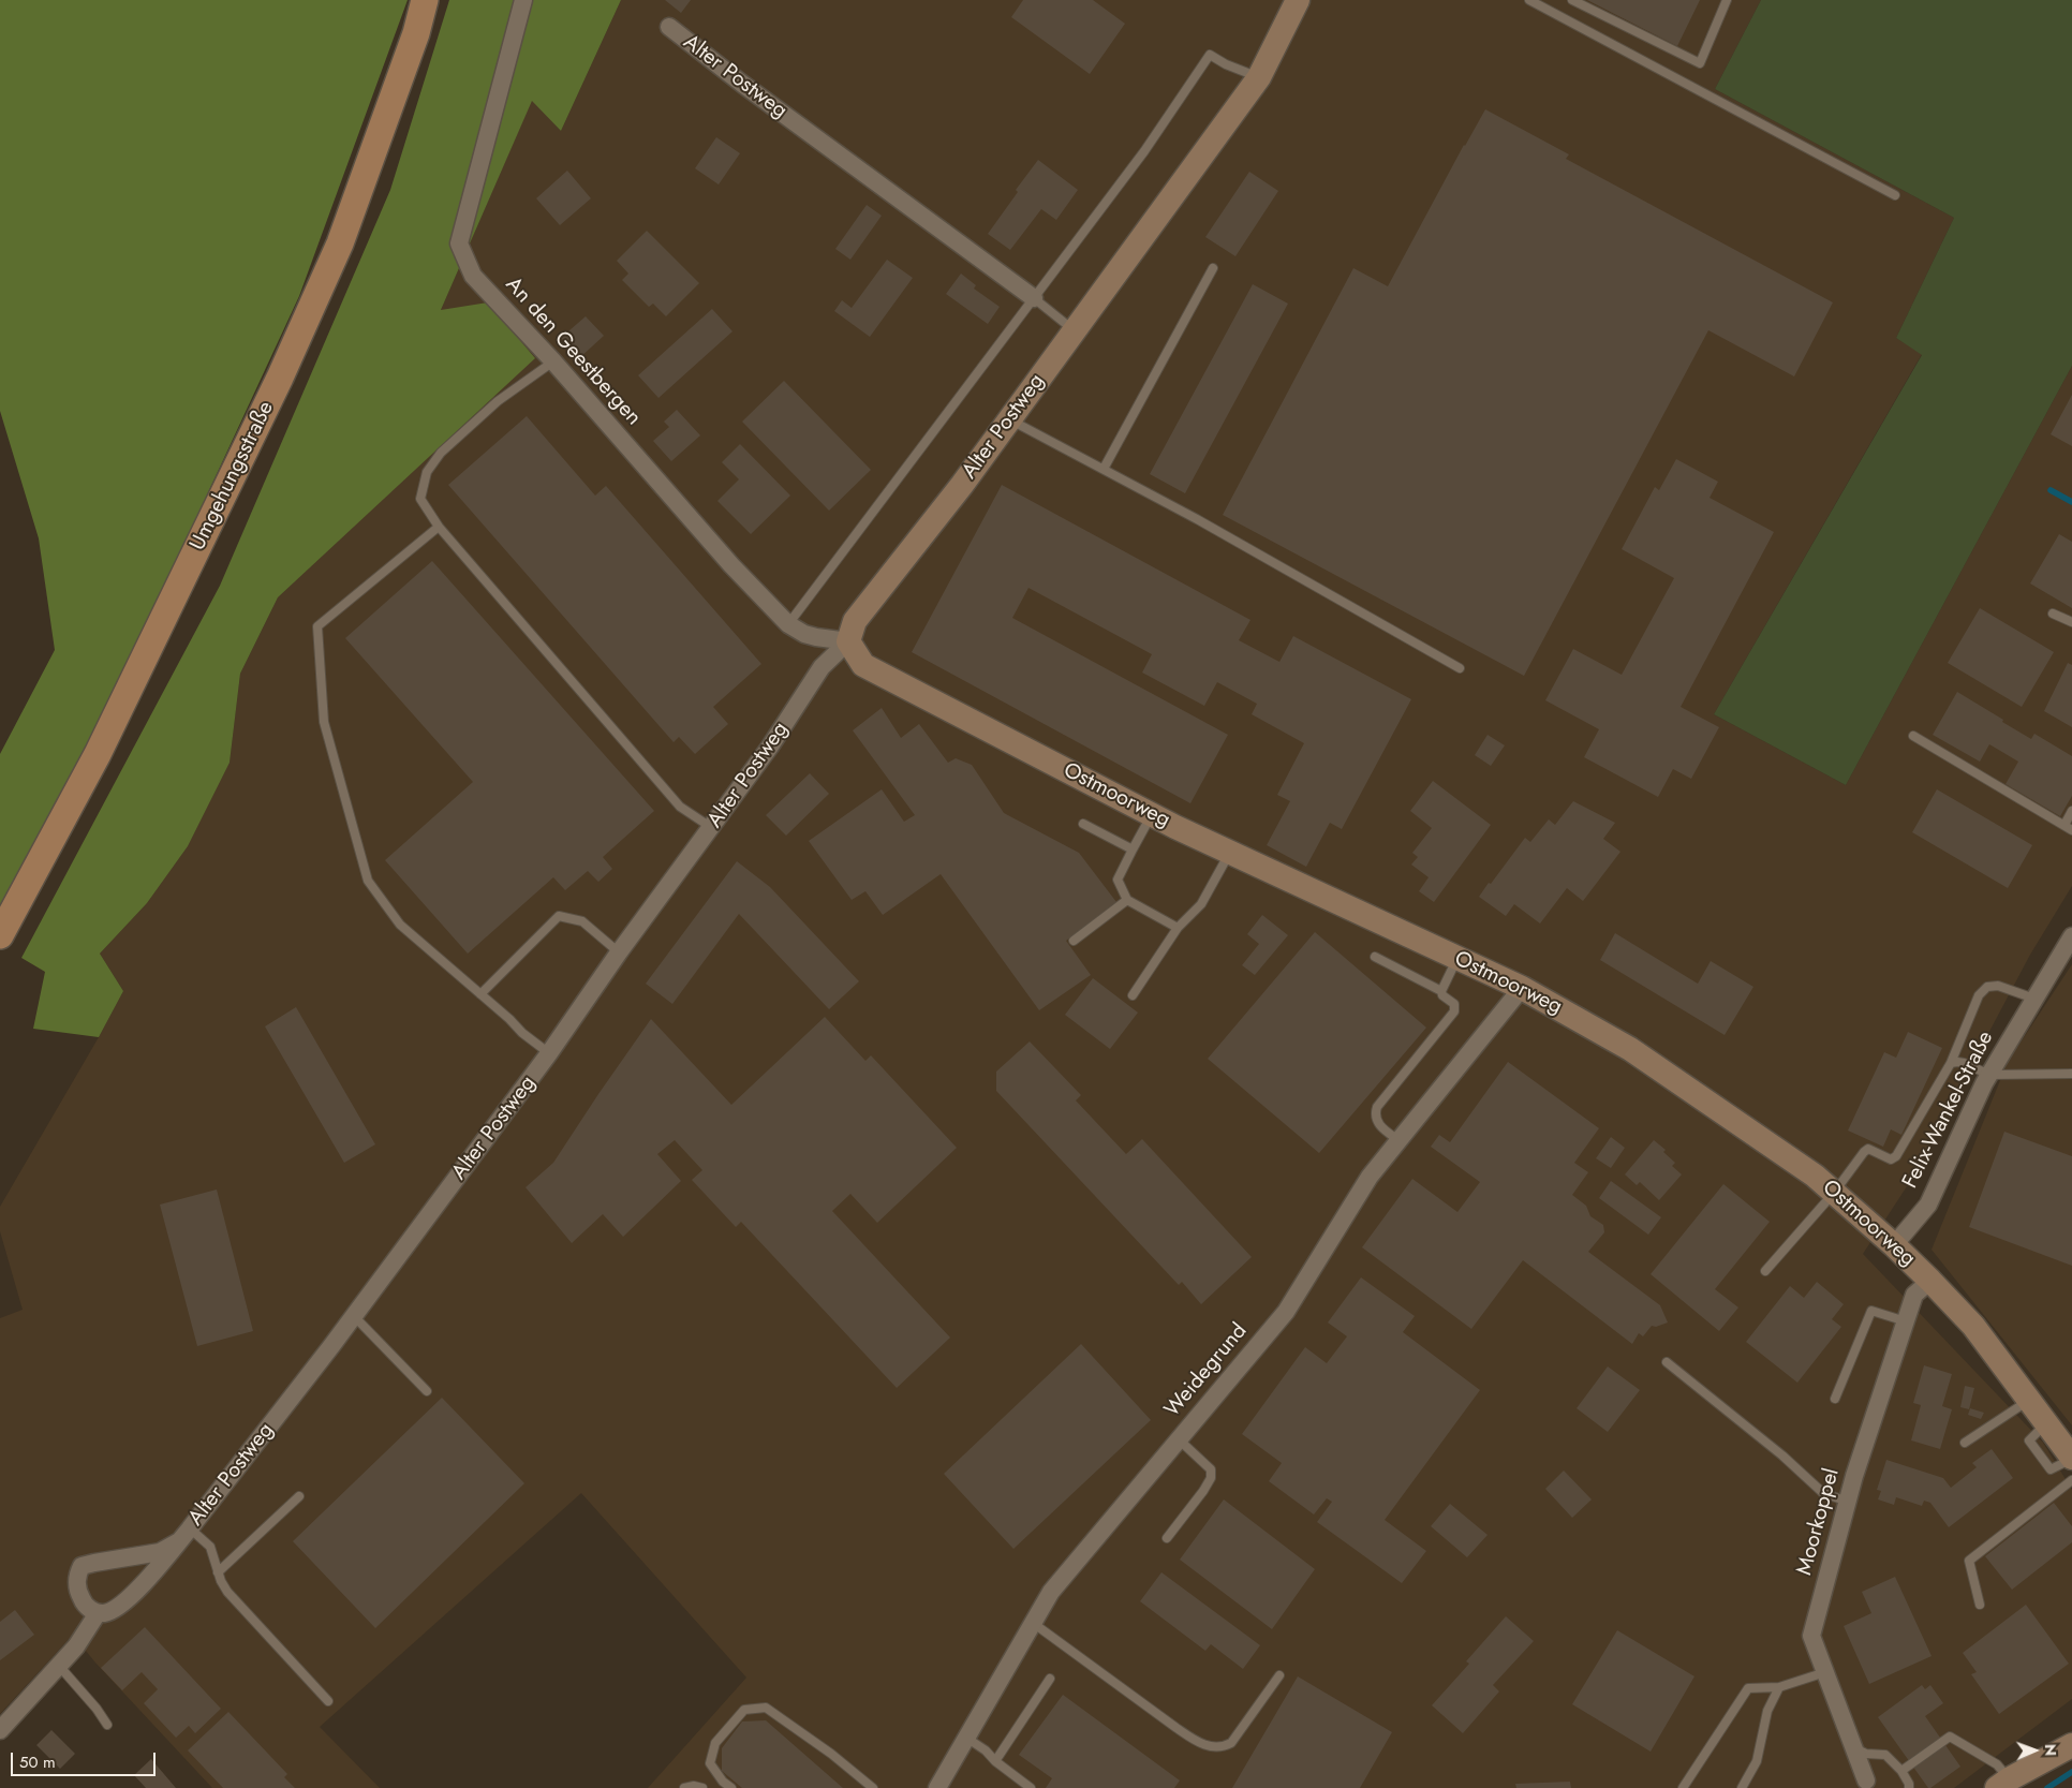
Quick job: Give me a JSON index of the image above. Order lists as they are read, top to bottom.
{
  "streets": {
    "main road": ["Umgehungsstraße"],
    "street": [
      "Alter Postweg",
      "An den Geestbergen",
      "Ostmoorweg",
      "Felix-Wankel-Straße",
      "Weidegrund",
      "Moorkoppel"
    ]
  },
  "crossings": [
    ["Alter Postweg", "An den Geestbergen"],
    ["Alter Postweg", "Ostmoorweg"],
    ["An den Geestbergen", "Ostmoorweg"],
    ["Ostmoorweg", "Felix-Wankel-Straße"],
    ["Ostmoorweg", "Weidegrund"],
    ["Ostmoorweg", "Moorkoppel"]
  ],
  "scale_bar": "50 m",
  "north": "right"
}
